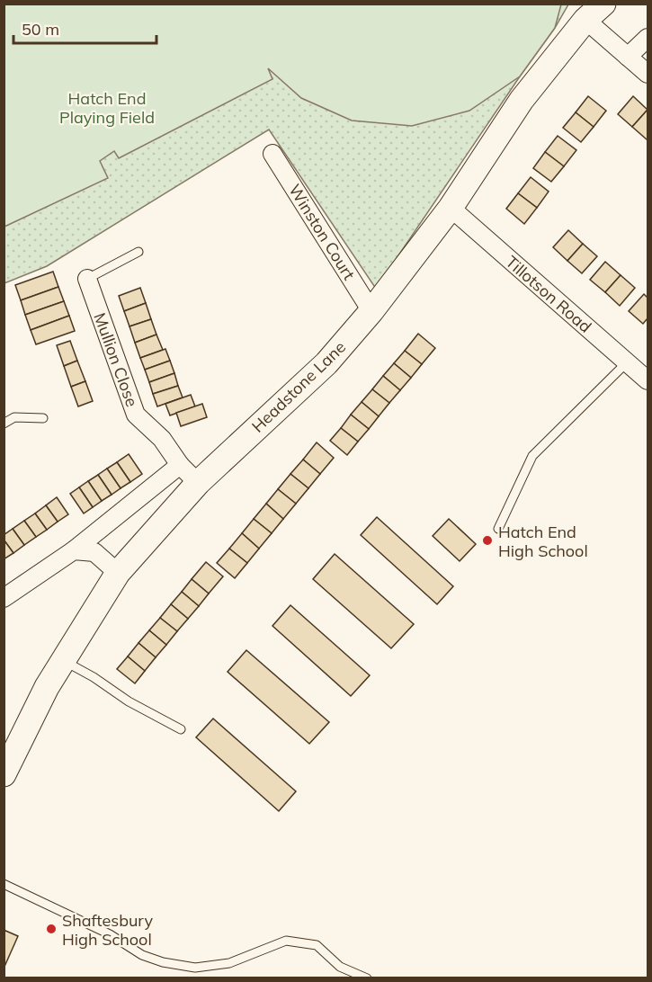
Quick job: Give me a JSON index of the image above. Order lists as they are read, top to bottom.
{
  "streets": {
    "street": [
      "Winston Court",
      "Tillotson Road",
      "Mullion Close",
      "Headstone Lane"
    ]
  },
  "crossings": [
    ["Winston Court", "Headstone Lane"],
    ["Tillotson Road", "Headstone Lane"],
    ["Mullion Close", "Headstone Lane"]
  ],
  "parks": ["Hatch End Playing Field"],
  "places": ["Hatch End High School", "Shaftesbury High School"],
  "scale_bar": "50 m"
}
